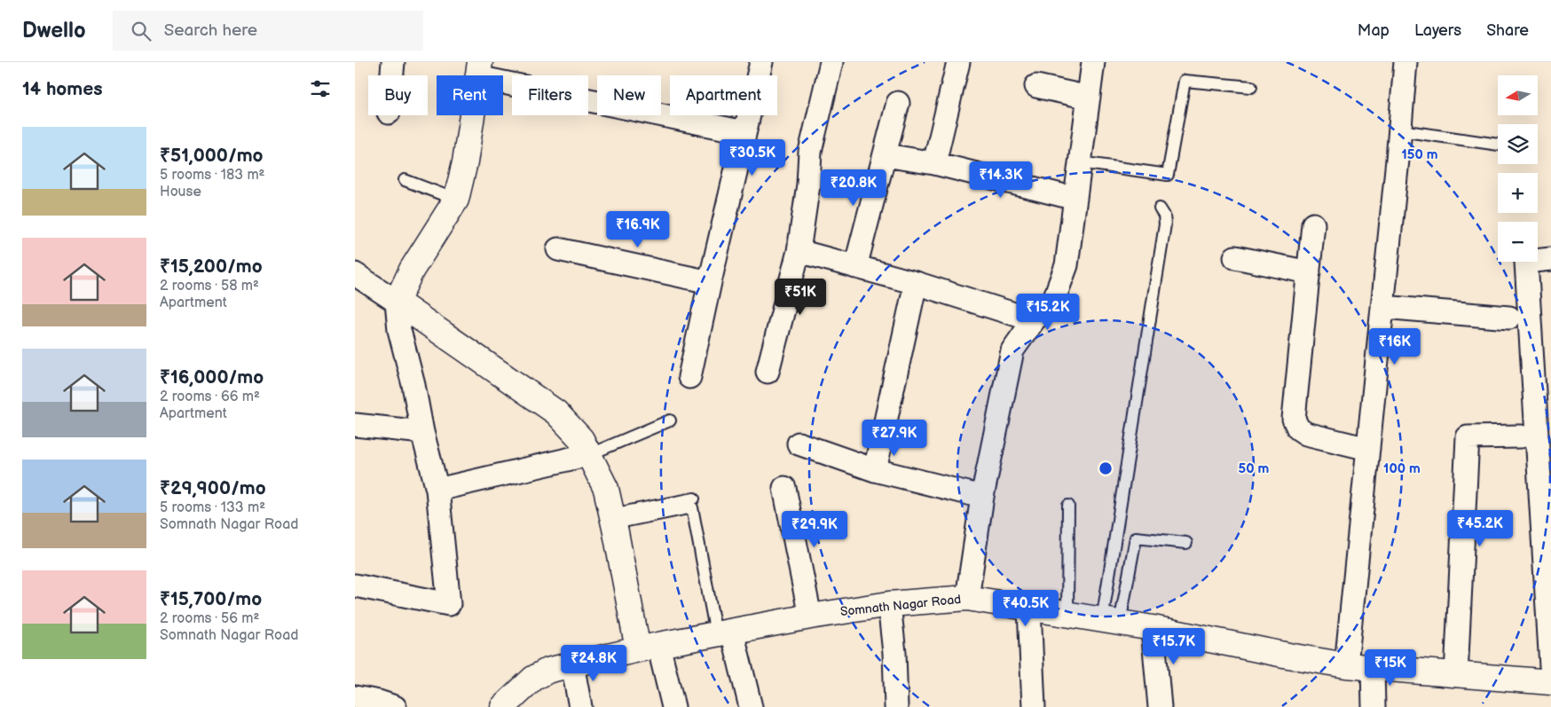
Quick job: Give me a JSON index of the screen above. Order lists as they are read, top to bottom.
{
  "streets": {
    "street": ["Somnath Nagar Road"]
  },
  "north": "left",
  "page": {
    "header": "Dwello",
    "search": "Search here",
    "nav": ["Map", "Layers", "Share"],
    "heading": "14 homes",
    "map_buttons": ["+", "−"],
    "chip": [
      "Buy",
      "Rent",
      "Filters",
      "New",
      "Apartment"
    ],
    "list": [
      {
        "name": "₹51,000/mo",
        "note": "5 rooms · 183 m² · House"
      },
      {
        "name": "₹15,200/mo",
        "note": "2 rooms · 58 m² · Apartment"
      },
      {
        "name": "₹16,000/mo",
        "note": "2 rooms · 66 m² · Apartment"
      },
      {
        "name": "₹29,900/mo",
        "note": "5 rooms · 133 m² · Somnath Nagar Road"
      },
      {
        "name": "₹15,700/mo",
        "note": "2 rooms · 56 m² · Somnath Nagar Road"
      }
    ],
    "price": [
      "₹30.5K",
      "₹14.3K",
      "₹20.8K",
      "₹16.9K",
      "₹51K",
      "₹15.2K",
      "₹16K",
      "₹27.9K",
      "₹45.2K",
      "₹29.9K",
      "₹40.5K",
      "₹15.7K",
      "₹24.8K",
      "₹15K"
    ]
  },
  "rings": ["150 m", "50 m", "100 m"]
}
